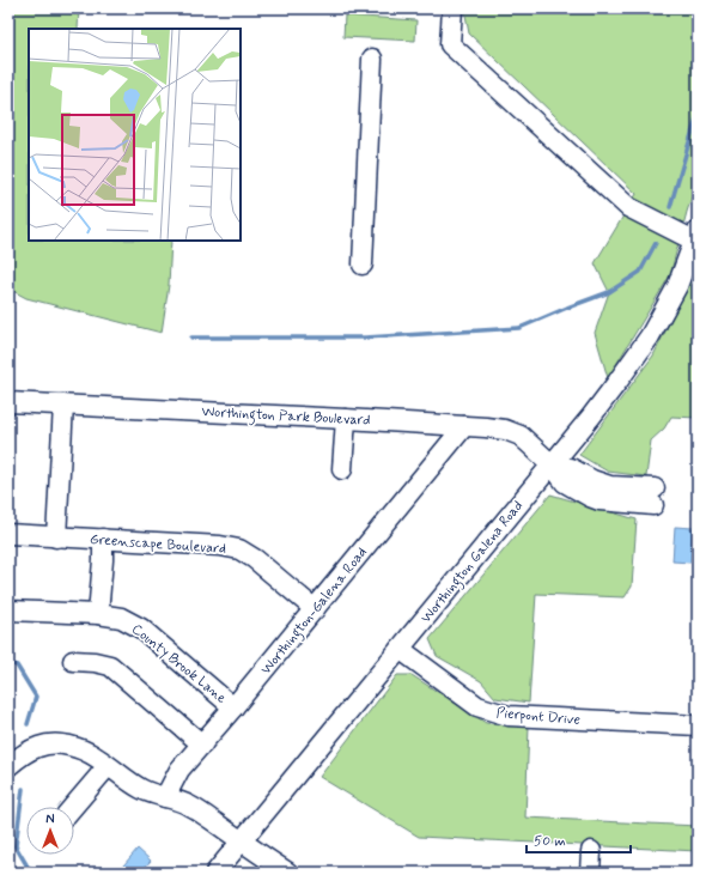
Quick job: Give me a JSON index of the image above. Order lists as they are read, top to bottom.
{
  "streets": {
    "street": [
      "Worthington Park Boulevard",
      "Greenscape Boulevard",
      "Worthington Galena Road",
      "Worthington-Galena Road",
      "County Brook Lane",
      "Pierpont Drive"
    ]
  },
  "crossings": [
    ["Worthington Park Boulevard", "Worthington Galena Road"],
    ["Worthington Park Boulevard", "Worthington-Galena Road"],
    ["Greenscape Boulevard", "Worthington-Galena Road"],
    ["Worthington Galena Road", "Pierpont Drive"],
    ["Worthington-Galena Road", "County Brook Lane"]
  ],
  "scale_bar": "50 m",
  "north": "top"
}
